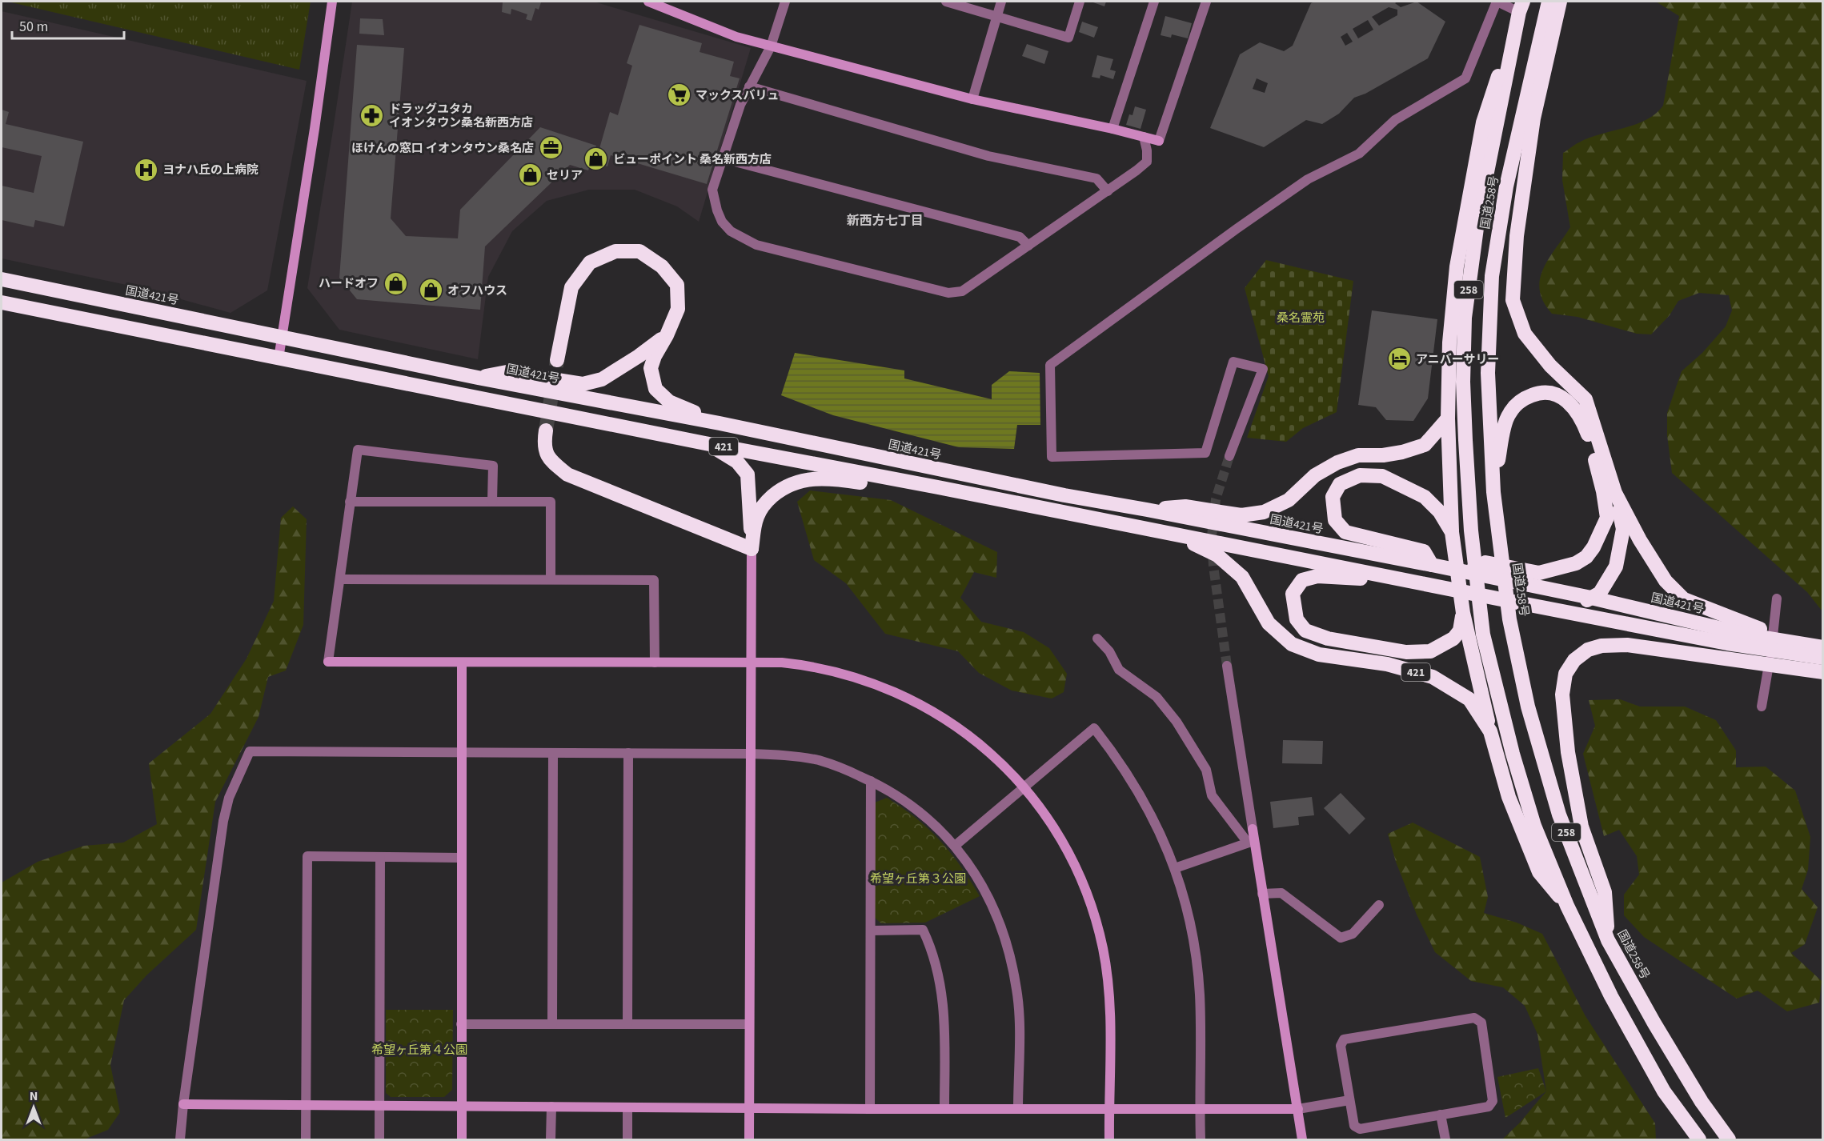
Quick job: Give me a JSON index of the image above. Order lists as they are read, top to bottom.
{
  "streets": {
    "highway": [
      "国道258号",
      "258",
      "国道421号",
      "421"
    ]
  },
  "crossings": [
    ["国道258号", "421"]
  ],
  "districts": ["新西方七丁目"],
  "parks": ["桑名霊苑", "希望ヶ丘第３公園", "希望ヶ丘第４公園"],
  "places": {
    "supermarket": ["マックスバリュ"],
    "pharmacy": ["ドラッグユタカ イオンタウン桑名新西方店"],
    "office": ["ほけんの窓口 イオンタウン桑名店"],
    "shop": [
      "ビューポイント 桑名新西方店",
      "セリア",
      "ハードオフ",
      "オフハウス"
    ],
    "hospital": ["ヨナハ丘の上病院"],
    "hotel": ["アニバーサリー"]
  },
  "scale_bar": "50 m",
  "north": "top"
}
